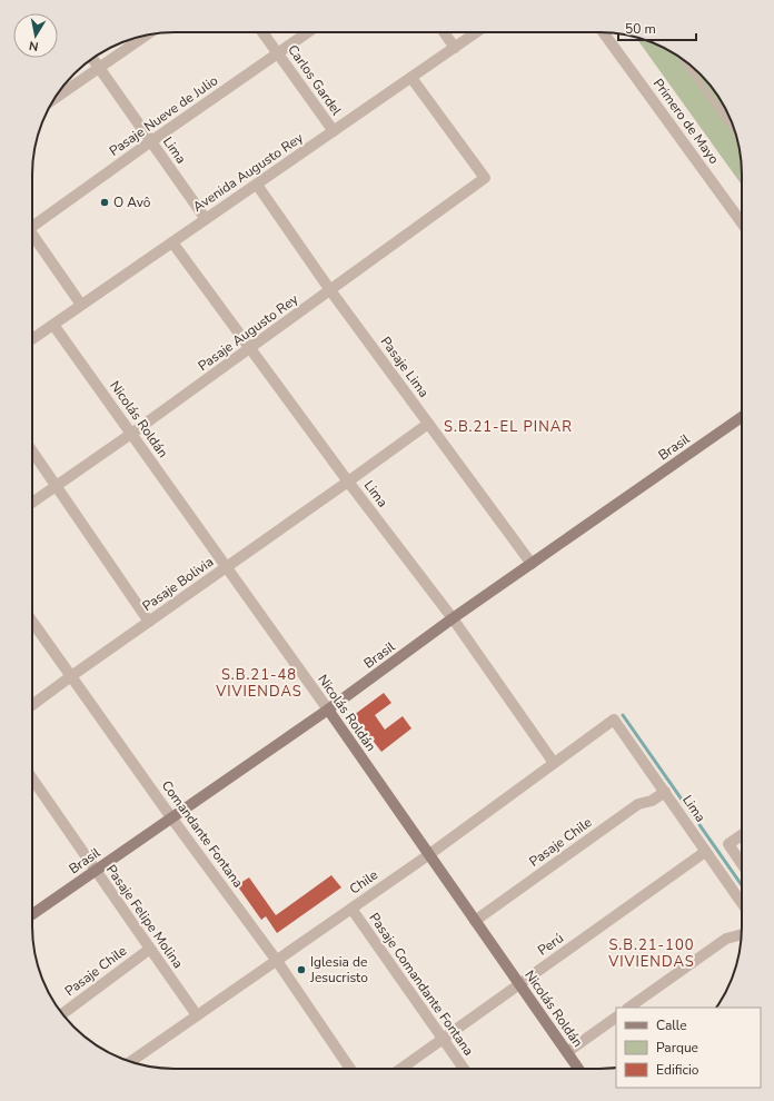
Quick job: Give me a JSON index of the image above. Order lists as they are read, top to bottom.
{
  "streets": {
    "street": [
      "Carlos Gardel",
      "Pasaje Nueve de Julio",
      "Primero de Mayo",
      "Lima",
      "Avenida Augusto Rey",
      "Pasaje Augusto Rey",
      "Pasaje Lima",
      "Nicolás Roldán",
      "Brasil",
      "Pasaje Bolivia",
      "Comandante Fontana",
      "Pasaje Chile",
      "Chile",
      "Pasaje Felipe Molina",
      "Perú",
      "Pasaje Comandante Fontana"
    ]
  },
  "crossings": [
    ["Carlos Gardel", "Pasaje Nueve de Julio"],
    ["Carlos Gardel", "Avenida Augusto Rey"],
    ["Pasaje Nueve de Julio", "Lima"],
    ["Lima", "Avenida Augusto Rey"],
    ["Lima", "Pasaje Augusto Rey"],
    ["Lima", "Brasil"],
    ["Lima", "Pasaje Bolivia"],
    ["Lima", "Pasaje Chile"],
    ["Lima", "Chile"],
    ["Lima", "Perú"],
    ["Avenida Augusto Rey", "Pasaje Augusto Rey"],
    ["Avenida Augusto Rey", "Pasaje Lima"],
    ["Avenida Augusto Rey", "Nicolás Roldán"],
    ["Pasaje Augusto Rey", "Pasaje Lima"],
    ["Pasaje Augusto Rey", "Nicolás Roldán"],
    ["Pasaje Lima", "Brasil"],
    ["Pasaje Lima", "Pasaje Bolivia"],
    ["Nicolás Roldán", "Brasil"],
    ["Nicolás Roldán", "Pasaje Bolivia"],
    ["Nicolás Roldán", "Pasaje Chile"],
    ["Nicolás Roldán", "Chile"],
    ["Nicolás Roldán", "Perú"],
    ["Brasil", "Comandante Fontana"],
    ["Brasil", "Pasaje Felipe Molina"],
    ["Pasaje Bolivia", "Comandante Fontana"],
    ["Comandante Fontana", "Chile"],
    ["Pasaje Chile", "Pasaje Felipe Molina"],
    ["Chile", "Pasaje Felipe Molina"],
    ["Chile", "Pasaje Comandante Fontana"],
    ["Perú", "Pasaje Comandante Fontana"]
  ],
  "districts": ["S.B.21-EL PINAR", "S.B.21-48 VIVIENDAS", "S.B.21-100 VIVIENDAS"],
  "places": ["O Avô", "Iglesia de Jesucristo"],
  "legend": ["Calle", "Parque", "Edificio"],
  "scale_bar": "50 m",
  "north": "bottom"
}
